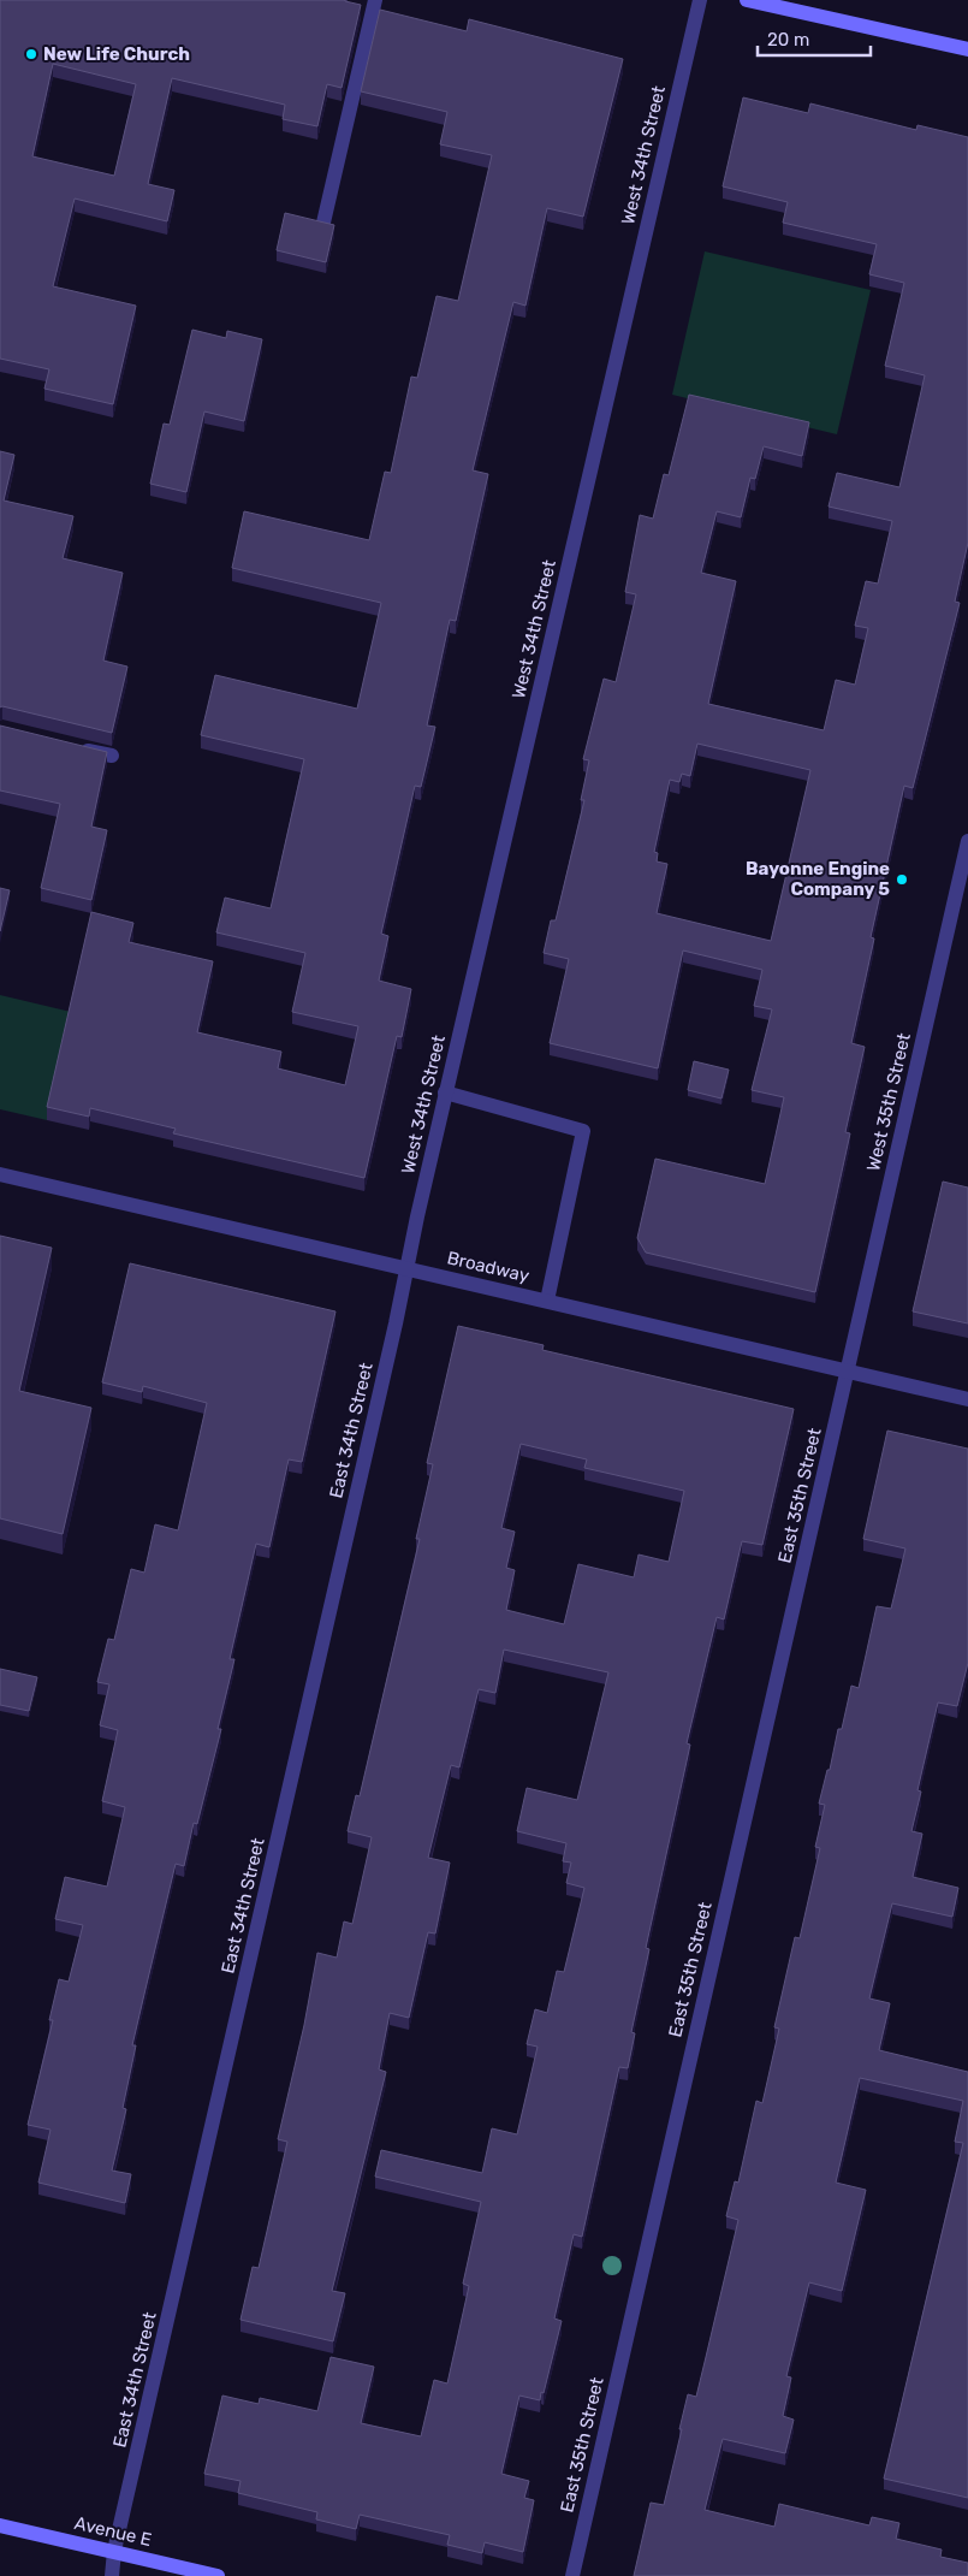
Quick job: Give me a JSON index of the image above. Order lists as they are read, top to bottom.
{
  "streets": {
    "main road": ["Avenue E"],
    "street": [
      "West 34th Street",
      "West 35th Street",
      "Broadway",
      "East 34th Street",
      "East 35th Street"
    ]
  },
  "crossings": [
    ["West 34th Street", "Broadway"],
    ["West 34th Street", "East 34th Street"],
    ["West 35th Street", "Broadway"],
    ["West 35th Street", "East 35th Street"],
    ["Broadway", "East 34th Street"],
    ["Broadway", "East 35th Street"],
    ["East 34th Street", "Avenue E"]
  ],
  "places": ["New Life Church", "Bayonne Engine Company 5"],
  "scale_bar": "20 m"
}
